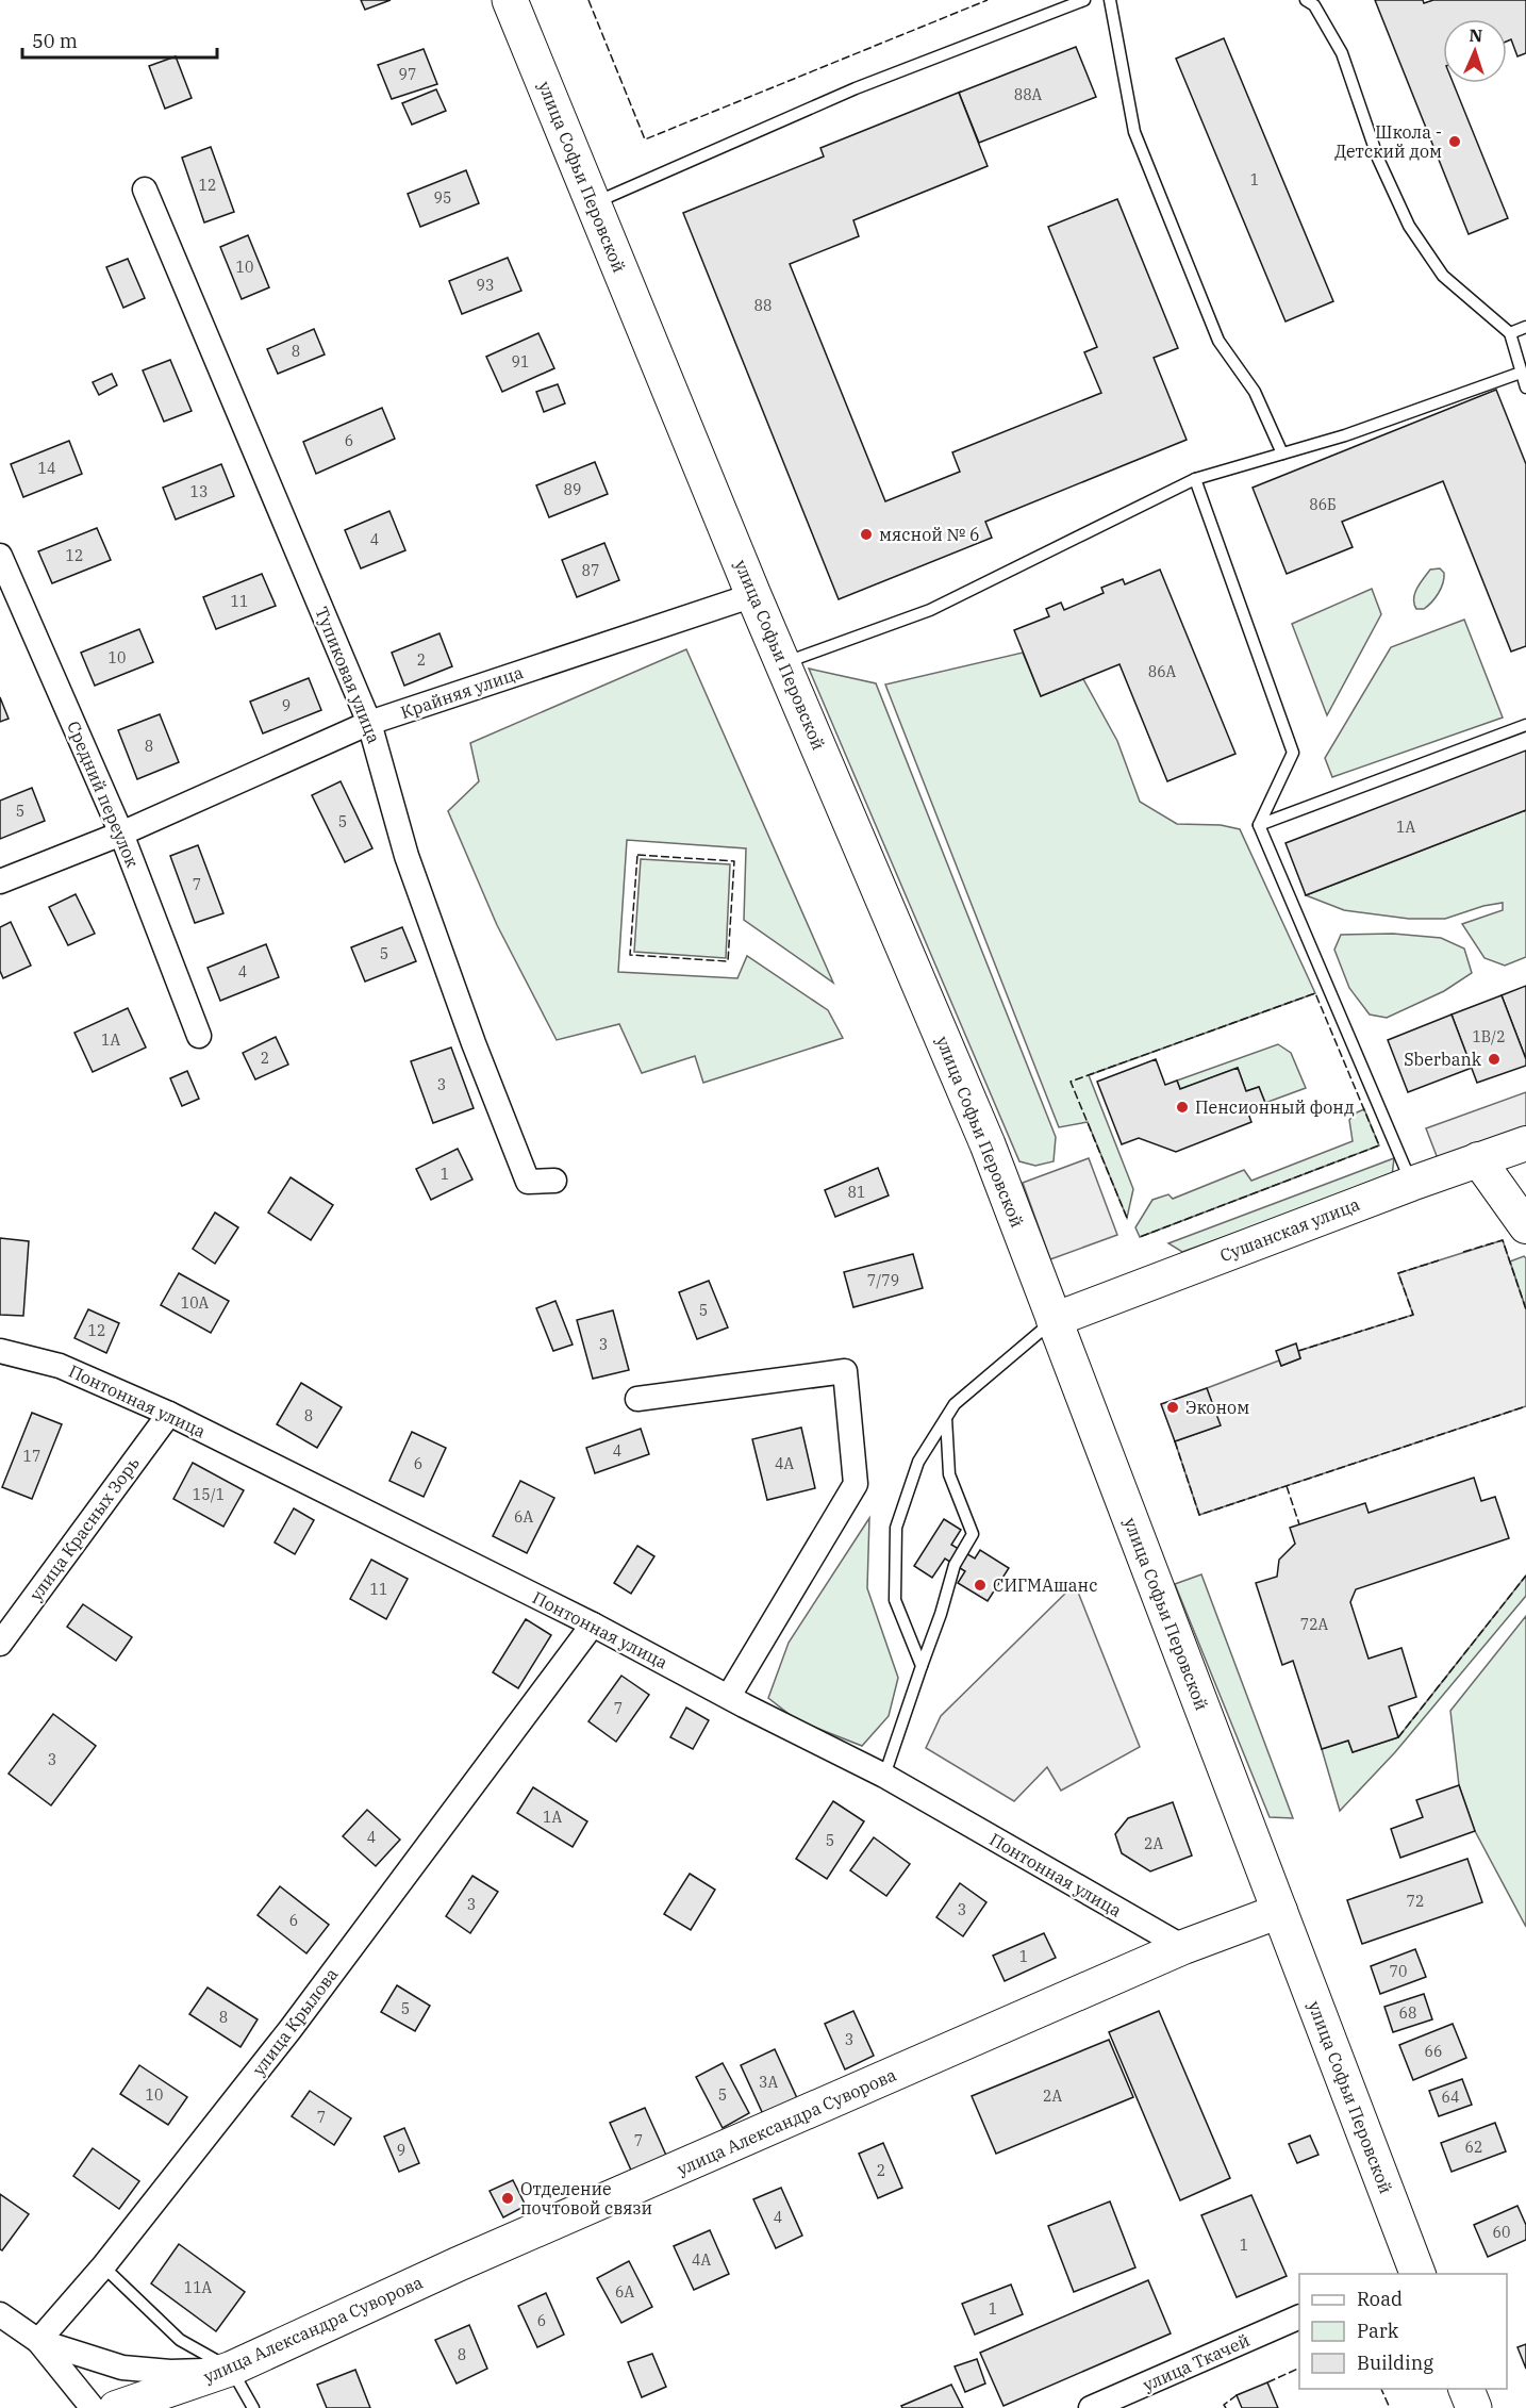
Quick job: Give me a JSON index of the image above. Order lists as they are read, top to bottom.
{
  "streets": {
    "main road": ["улица Софьи Перовской"],
    "street": [
      "Тупиковая улица",
      "Крайняя улица",
      "Средний переулок",
      "Сушанская улица",
      "Понтонная улица",
      "улица Красных Зорь",
      "улица Крылова",
      "улица Александра Суворова",
      "улица Ткачей"
    ]
  },
  "crossings": [
    ["улица Софьи Перовской", "Крайняя улица"],
    ["улица Софьи Перовской", "Сушанская улица"],
    ["улица Софьи Перовской", "улица Александра Суворова"],
    ["Тупиковая улица", "Крайняя улица"],
    ["Крайняя улица", "Средний переулок"],
    ["Понтонная улица", "улица Красных Зорь"],
    ["Понтонная улица", "улица Крылова"],
    ["Понтонная улица", "улица Александра Суворова"]
  ],
  "places": [
    "Школа - Детский дом",
    "мясной № 6",
    "Sberbank",
    "Пенсионный фонд",
    "Эконом",
    "СИГМАшанс",
    "Отделение почтовой связи"
  ],
  "house_numbers": [
    "97",
    "88А",
    "1",
    "12",
    "95",
    "10",
    "93",
    "88",
    "8",
    "91",
    "6",
    "14",
    "89",
    "13",
    "86Б",
    "4",
    "12",
    "87",
    "11",
    "10",
    "2",
    "86А",
    "9",
    "8",
    "5",
    "5",
    "1А",
    "7",
    "5",
    "4",
    "1В/2",
    "1А",
    "2",
    "3",
    "1",
    "81",
    "7/79",
    "10А",
    "5",
    "12",
    "3",
    "8",
    "4",
    "17",
    "6",
    "4А",
    "15/1",
    "6А",
    "11",
    "72А",
    "7",
    "3",
    "1А",
    "4",
    "5",
    "2А",
    "72",
    "3",
    "3",
    "6",
    "1",
    "70",
    "5",
    "68",
    "8",
    "3",
    "66",
    "3А",
    "10",
    "5",
    "2А",
    "64",
    "7",
    "7",
    "62",
    "9",
    "2",
    "4",
    "60",
    "1",
    "4А",
    "11А",
    "6А",
    "1",
    "6",
    "8"
  ],
  "legend": ["Road", "Park", "Building"],
  "scale_bar": "50 m",
  "north": "top"
}
